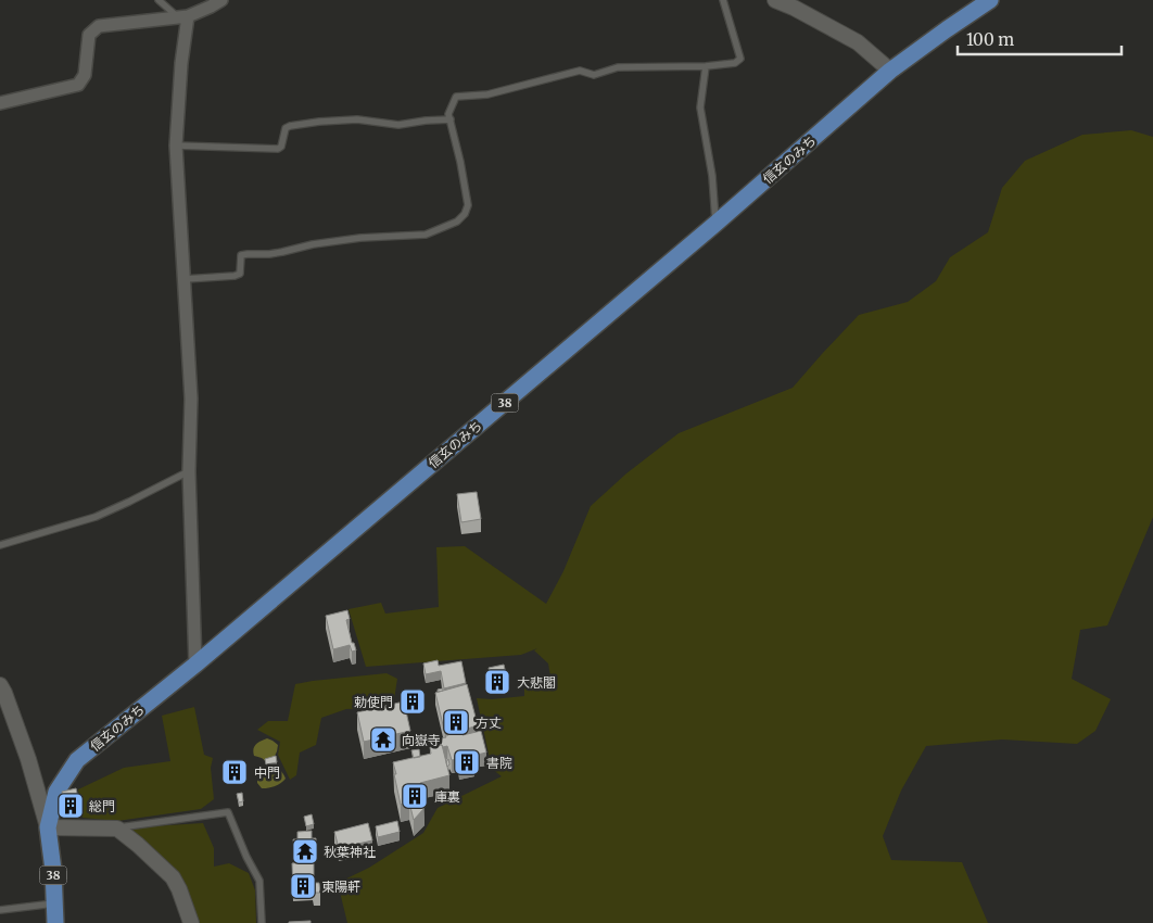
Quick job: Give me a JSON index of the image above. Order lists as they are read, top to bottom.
{
  "streets": {
    "main road": ["信玄のみち", "38"]
  },
  "crossings": [
    ["信玄のみち", "38"]
  ],
  "places": {
    "building": [
      "大悲閣",
      "勅使門",
      "方丈",
      "書院",
      "中門",
      "庫裏",
      "総門",
      "東陽軒"
    ],
    "temple": ["向嶽寺", "秋葉神社"]
  },
  "scale_bar": "100 m"
}
